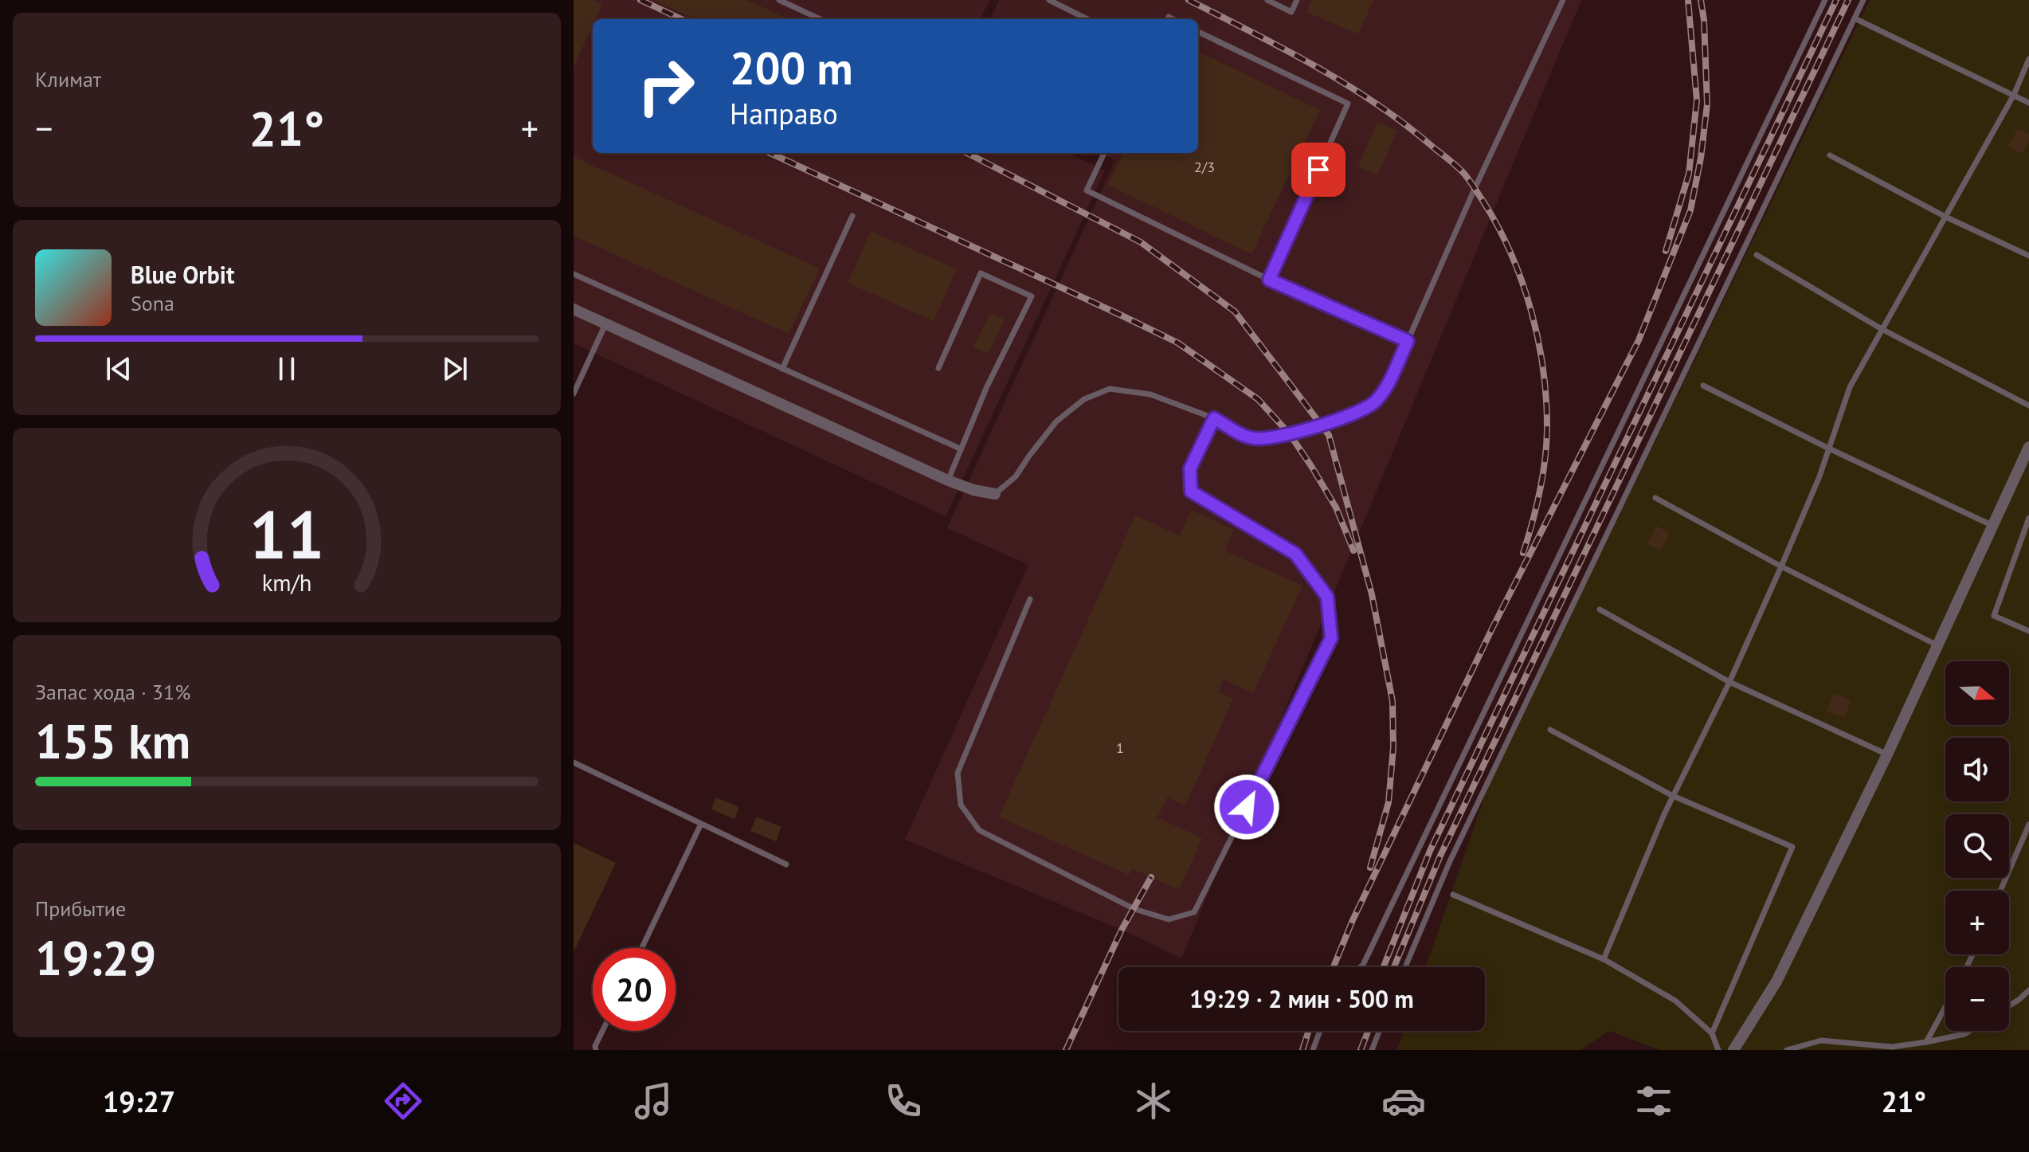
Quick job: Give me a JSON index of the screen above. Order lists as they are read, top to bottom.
{
  "house_numbers": ["2/3", "1"],
  "north": "right",
  "page": {
    "tile": [
      "Климат",
      ["Запас хода · 31%", "155 km"],
      ["Прибытие", "19:29"]
    ],
    "turn": ["200 m", "Направо"],
    "heat": ["−", "21°", "+"],
    "song": ["Blue Orbit", "Sona"],
    "map_buttons": ["+", "−"],
    "limit": "20",
    "trip": "19:29 · 2 мин · 500 m",
    "tabs": ["19:27", "21°"],
    "gauge": ["11", "km/h"]
  }
}
